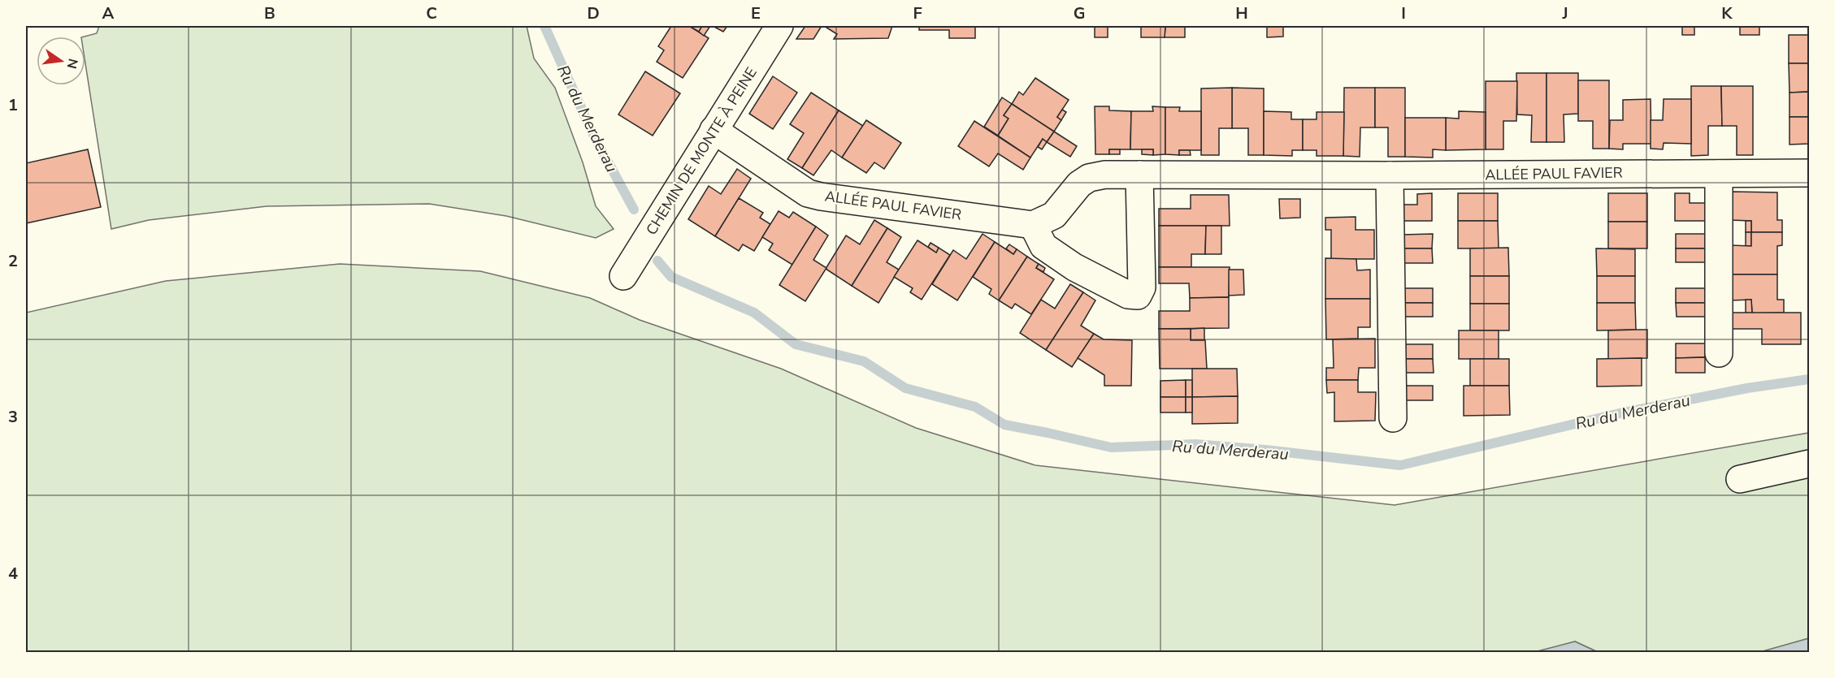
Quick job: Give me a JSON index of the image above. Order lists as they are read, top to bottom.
{
  "streets": {
    "street": ["CHEMIN DE MONTE À PEINE", "ALLÉE PAUL FAVIER"]
  },
  "crossings": [
    ["CHEMIN DE MONTE À PEINE", "ALLÉE PAUL FAVIER"]
  ],
  "water": ["Ru du Merderau"],
  "north": "right",
  "grid": {
    "columns": [
      "A",
      "B",
      "C",
      "D",
      "E",
      "F",
      "G",
      "H",
      "I",
      "J",
      "K"
    ],
    "rows": [
      "1",
      "2",
      "3",
      "4"
    ]
  }
}
